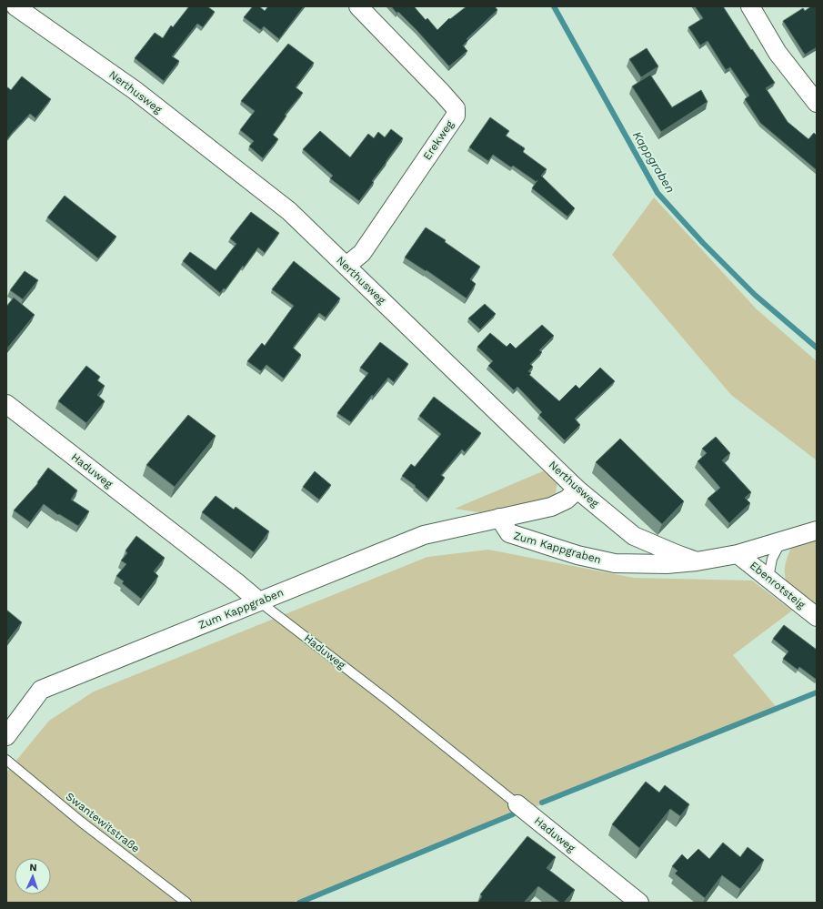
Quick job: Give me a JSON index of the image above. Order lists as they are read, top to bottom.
{
  "streets": {
    "street": [
      "Nerthusweg",
      "Erekweg",
      "Haduweg",
      "Zum Kappgraben",
      "Ebenrotsteig"
    ],
    "lane": ["Swantewitstraße"]
  },
  "crossings": [
    ["Nerthusweg", "Erekweg"],
    ["Nerthusweg", "Zum Kappgraben"],
    ["Haduweg", "Zum Kappgraben"],
    ["Zum Kappgraben", "Ebenrotsteig"]
  ],
  "water": ["Kappgraben"],
  "north": "top"
}
